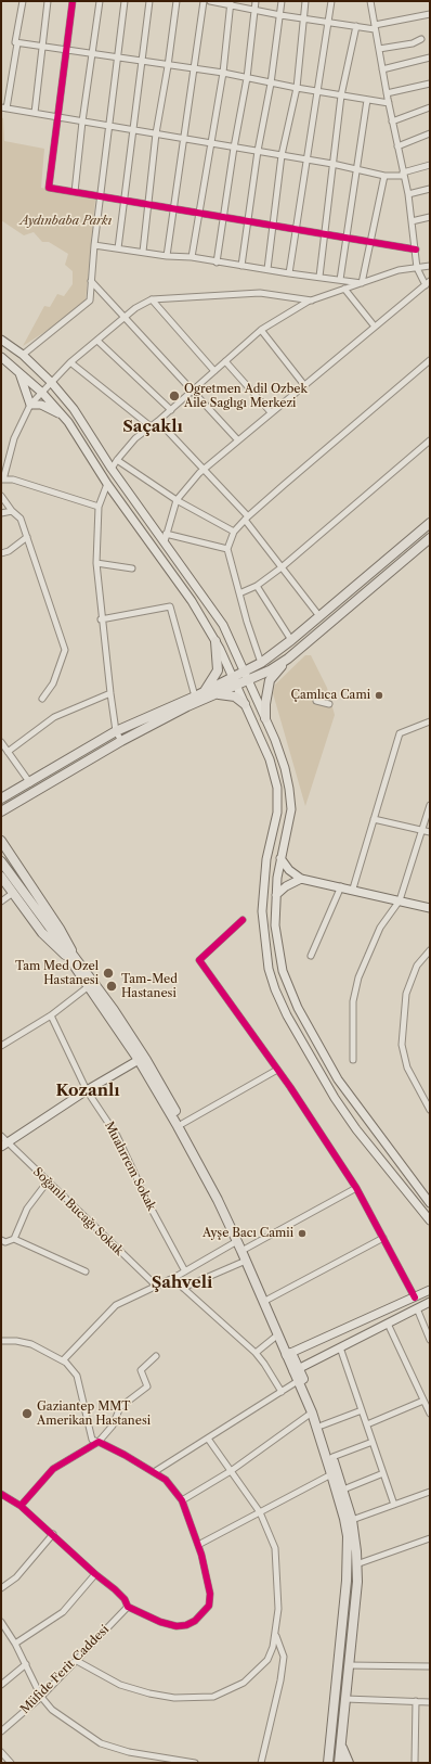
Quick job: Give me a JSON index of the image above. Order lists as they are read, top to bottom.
{
  "streets": {
    "street": ["Muahrrem Sokak", "Soğanlı Bucağı Sokak", "Müfide Ferit Caddesi"]
  },
  "districts": ["Saçaklı", "Kozanlı", "Şahveli"],
  "parks": ["Aydınbaba Parkı"],
  "places": [
    "Ogretmen Adil Ozbek Aile Saglıgı Merkezi",
    "Çamlıca Cami",
    "Tam Med Ozel Hastanesi",
    "Tam-Med Hastanesi",
    "Ayşe Bacı Camii",
    "Gaziantep MMT Amerikan Hastanesi"
  ]
}
